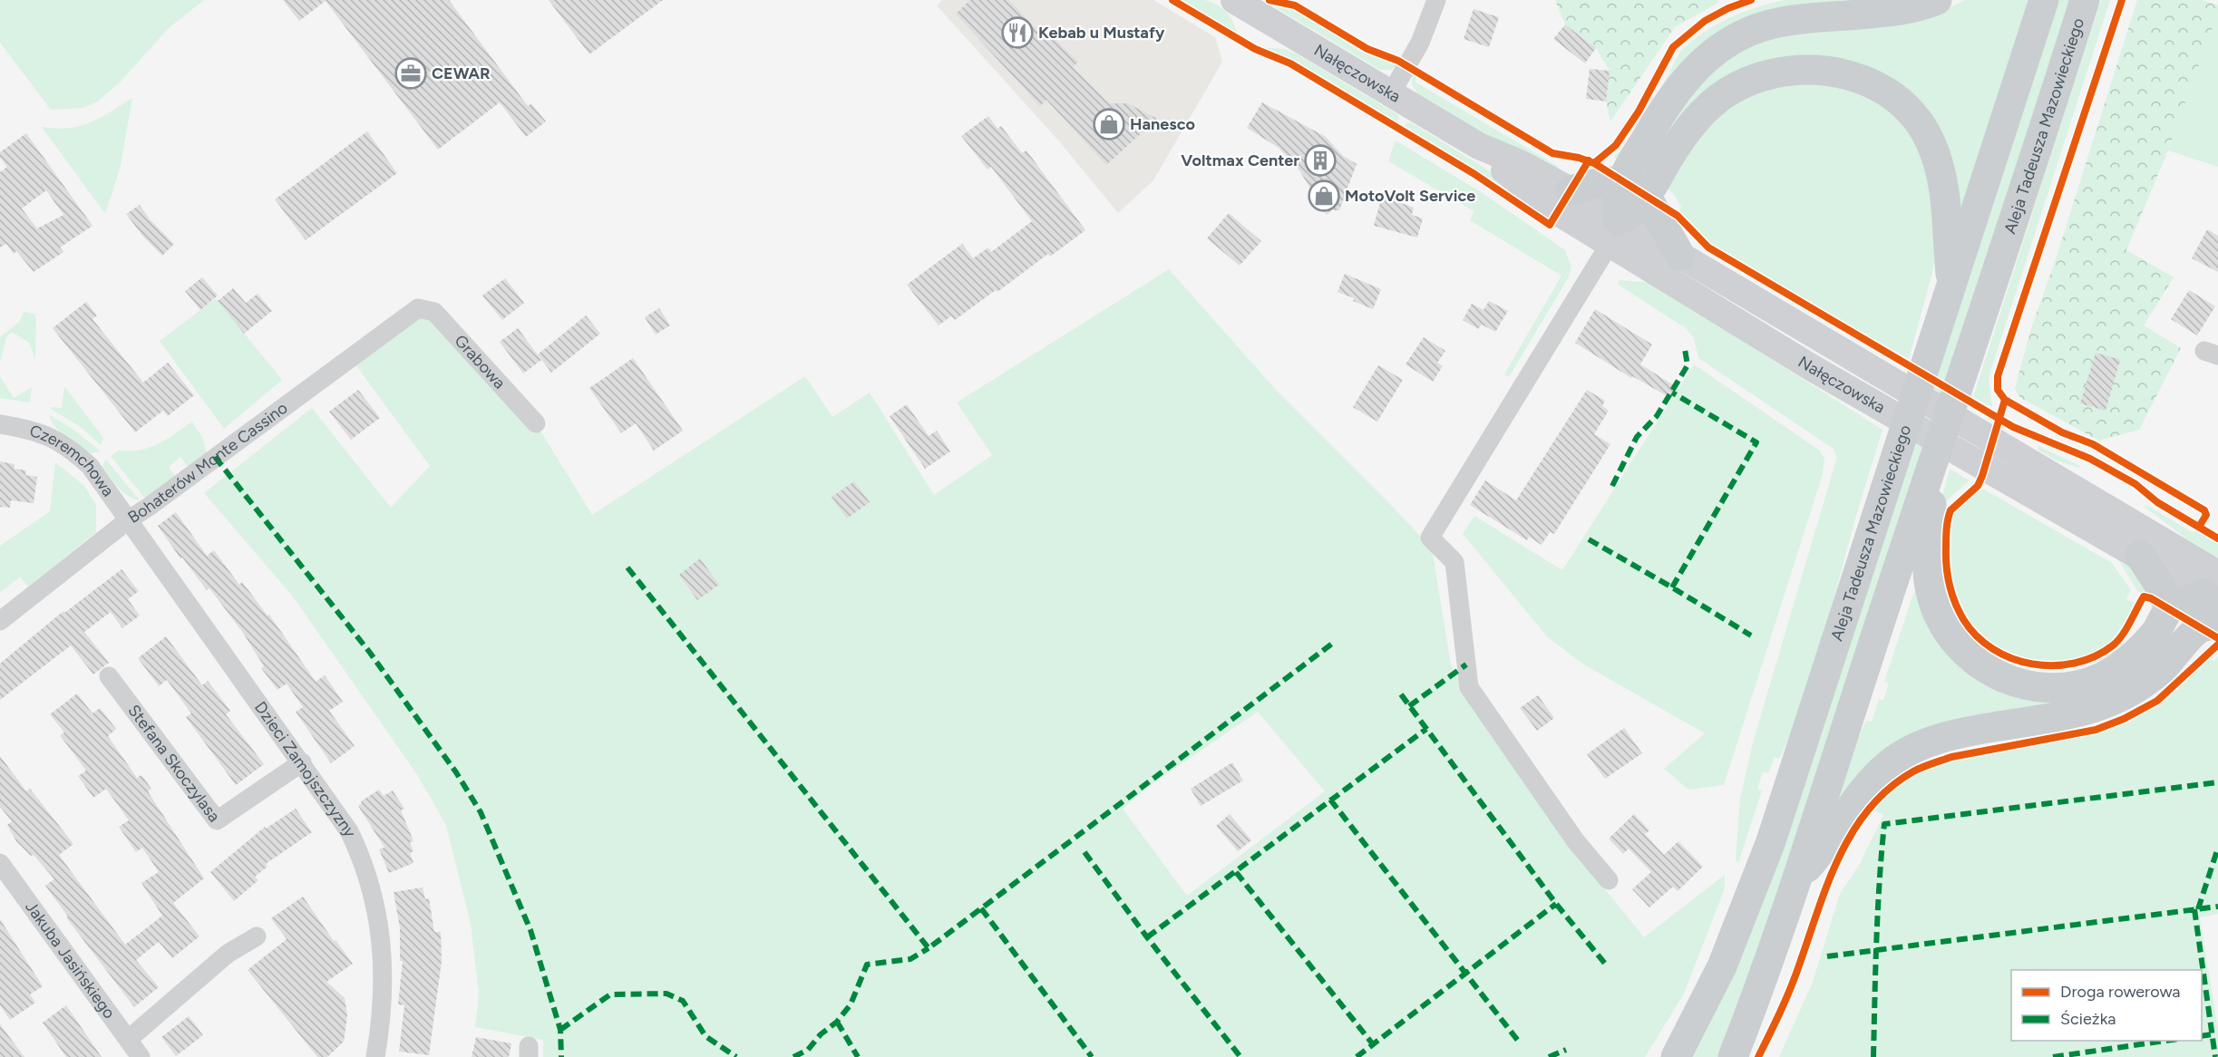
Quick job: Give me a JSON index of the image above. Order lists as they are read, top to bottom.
{
  "streets": {
    "main road": ["Nałęczowska", "Aleja Tadeusza Mazowieckiego"],
    "street": [
      "Grabowa",
      "Bohaterów Monte Cassino",
      "Czeremchowa",
      "Stefana Skoczylasa",
      "Dzieci Zamojszczyzny",
      "Jakuba Jasińskiego"
    ]
  },
  "crossings": [
    ["Grabowa", "Bohaterów Monte Cassino"],
    ["Bohaterów Monte Cassino", "Czeremchowa"],
    ["Bohaterów Monte Cassino", "Dzieci Zamojszczyzny"],
    ["Czeremchowa", "Dzieci Zamojszczyzny"],
    ["Stefana Skoczylasa", "Dzieci Zamojszczyzny"]
  ],
  "places": {
    "restaurant": ["Kebab u Mustafy"],
    "office": ["CEWAR"],
    "shop": ["Hanesco", "MotoVolt Service"],
    "building": ["Voltmax Center"]
  },
  "legend": ["Droga rowerowa", "Ścieżka"]
}
